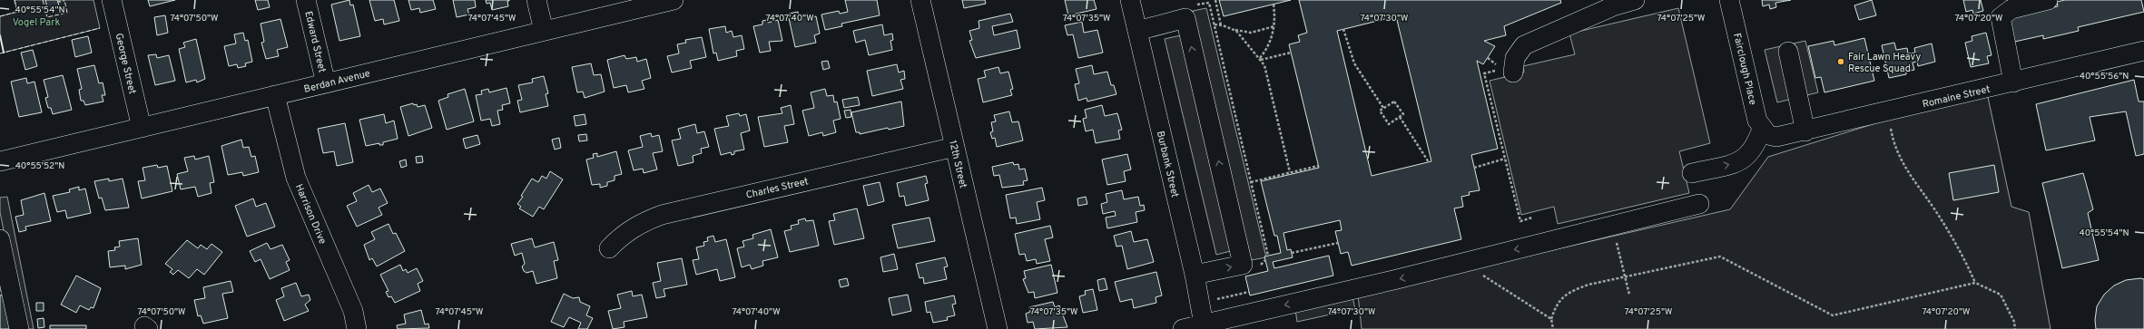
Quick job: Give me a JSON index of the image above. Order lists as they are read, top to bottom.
{
  "streets": {
    "street": [
      "Edward Street",
      "George Street",
      "Fairclough Place",
      "Berdan Avenue",
      "Romaine Street",
      "12th Street",
      "Burbank Street",
      "Charles Street",
      "Harrison Drive"
    ]
  },
  "crossings": [
    ["Edward Street", "Berdan Avenue"],
    ["George Street", "Berdan Avenue"],
    ["Fairclough Place", "Romaine Street"],
    ["Berdan Avenue", "Harrison Drive"],
    ["12th Street", "Charles Street"]
  ],
  "parks": ["Vogel Park"],
  "places": ["Fair Lawn Heavy Rescue Squad"],
  "coordinates": [
    "40°55'54\"N",
    "74°07'50\"W",
    "74°07'45\"W",
    "74°07'40\"W",
    "74°07'35\"W",
    "74°07'30\"W",
    "74°07'25\"W",
    "74°07'20\"W",
    "40°55'56\"N",
    "40°55'52\"N"
  ]
}
